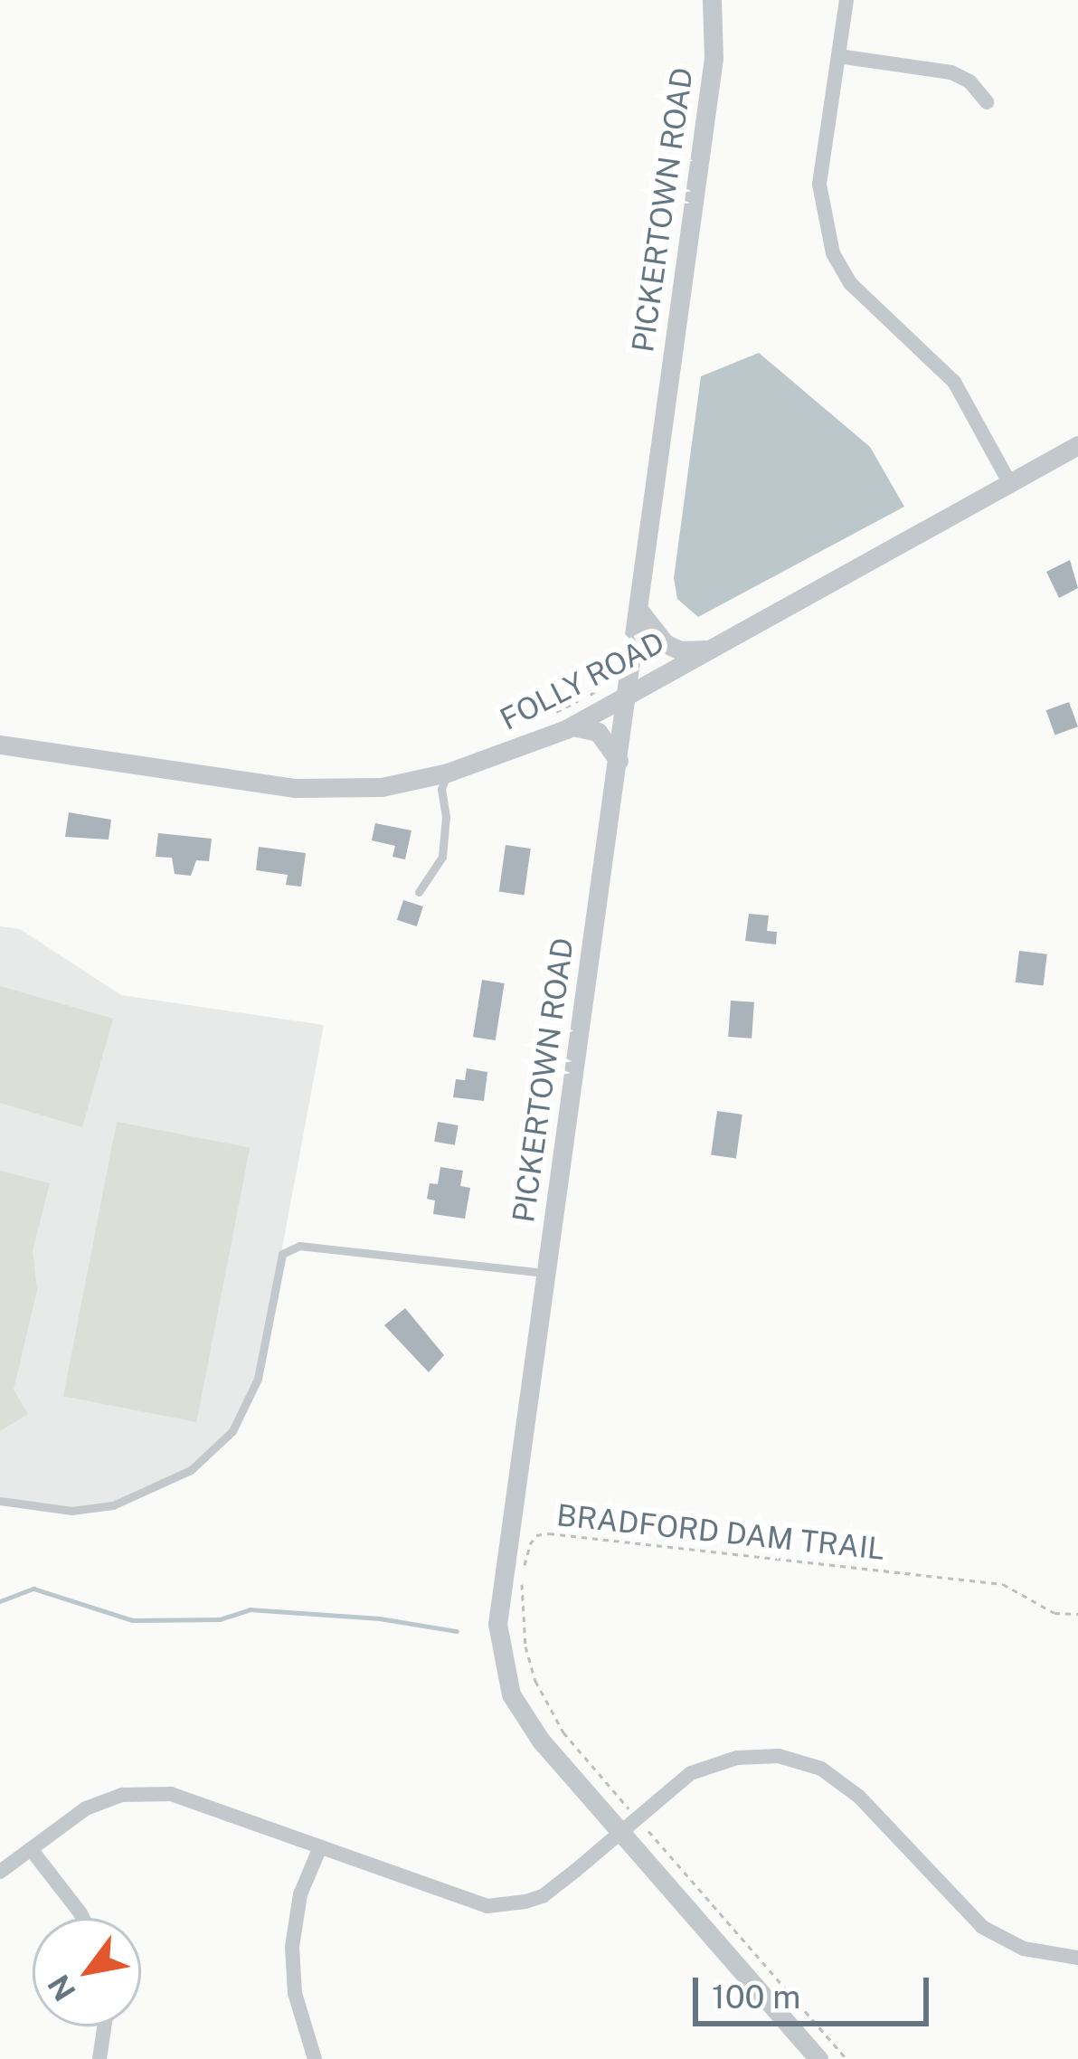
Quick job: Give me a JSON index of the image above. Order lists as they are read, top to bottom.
{
  "streets": {
    "street": ["PICKERTOWN ROAD", "FOLLY ROAD"],
    "path": ["BRADFORD DAM TRAIL"]
  },
  "crossings": [
    ["PICKERTOWN ROAD", "FOLLY ROAD"]
  ],
  "scale_bar": "100 m",
  "north": "bottom left"
}
